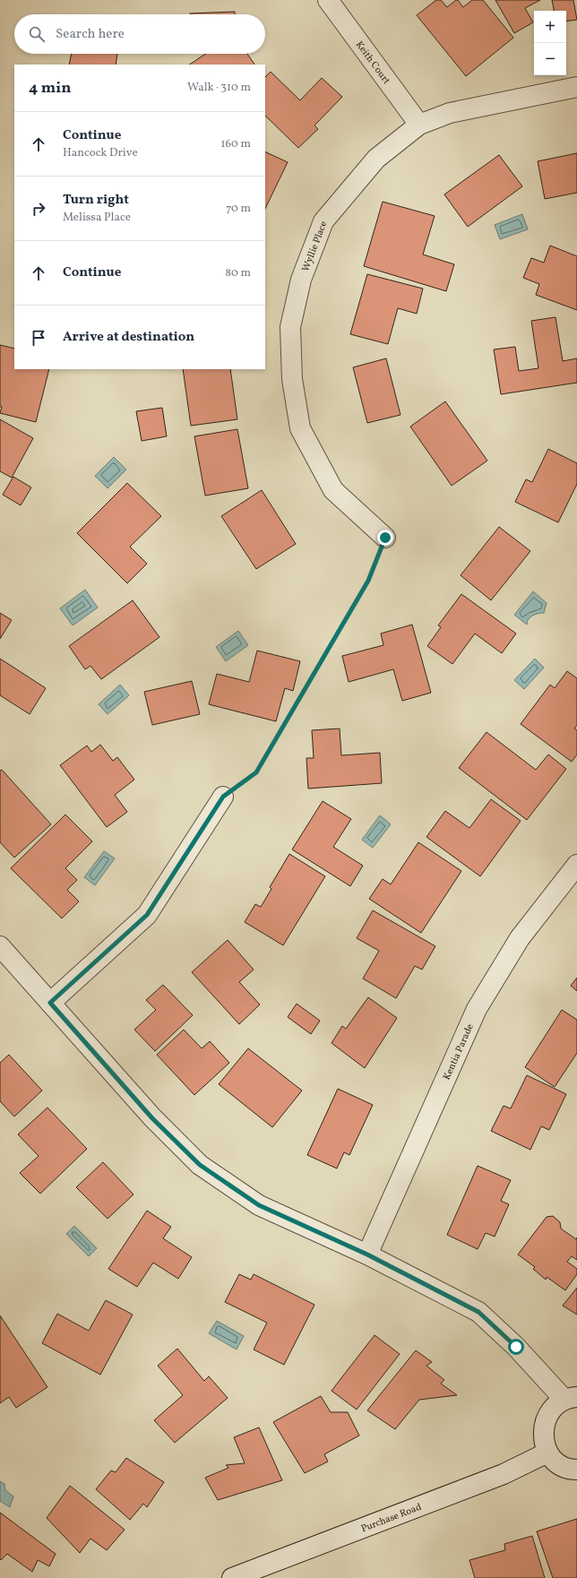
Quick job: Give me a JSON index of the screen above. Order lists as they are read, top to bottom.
{
  "streets": {
    "street": [
      "Keith Court",
      "Wyllie Place",
      "Kentia Parade",
      "Purchase Road"
    ]
  },
  "crossings": [
    ["Keith Court", "Wyllie Place"]
  ],
  "page": {
    "map_buttons": ["+", "−"],
    "search": "Search here",
    "heading": ["4 min", "Walk · 310 m"],
    "list": [
      ["Continue", "Hancock Drive", "160 m"],
      ["Turn right", "Melissa Place", "70 m"],
      ["Continue", "80 m"],
      "Arrive at destination"
    ]
  }
}
